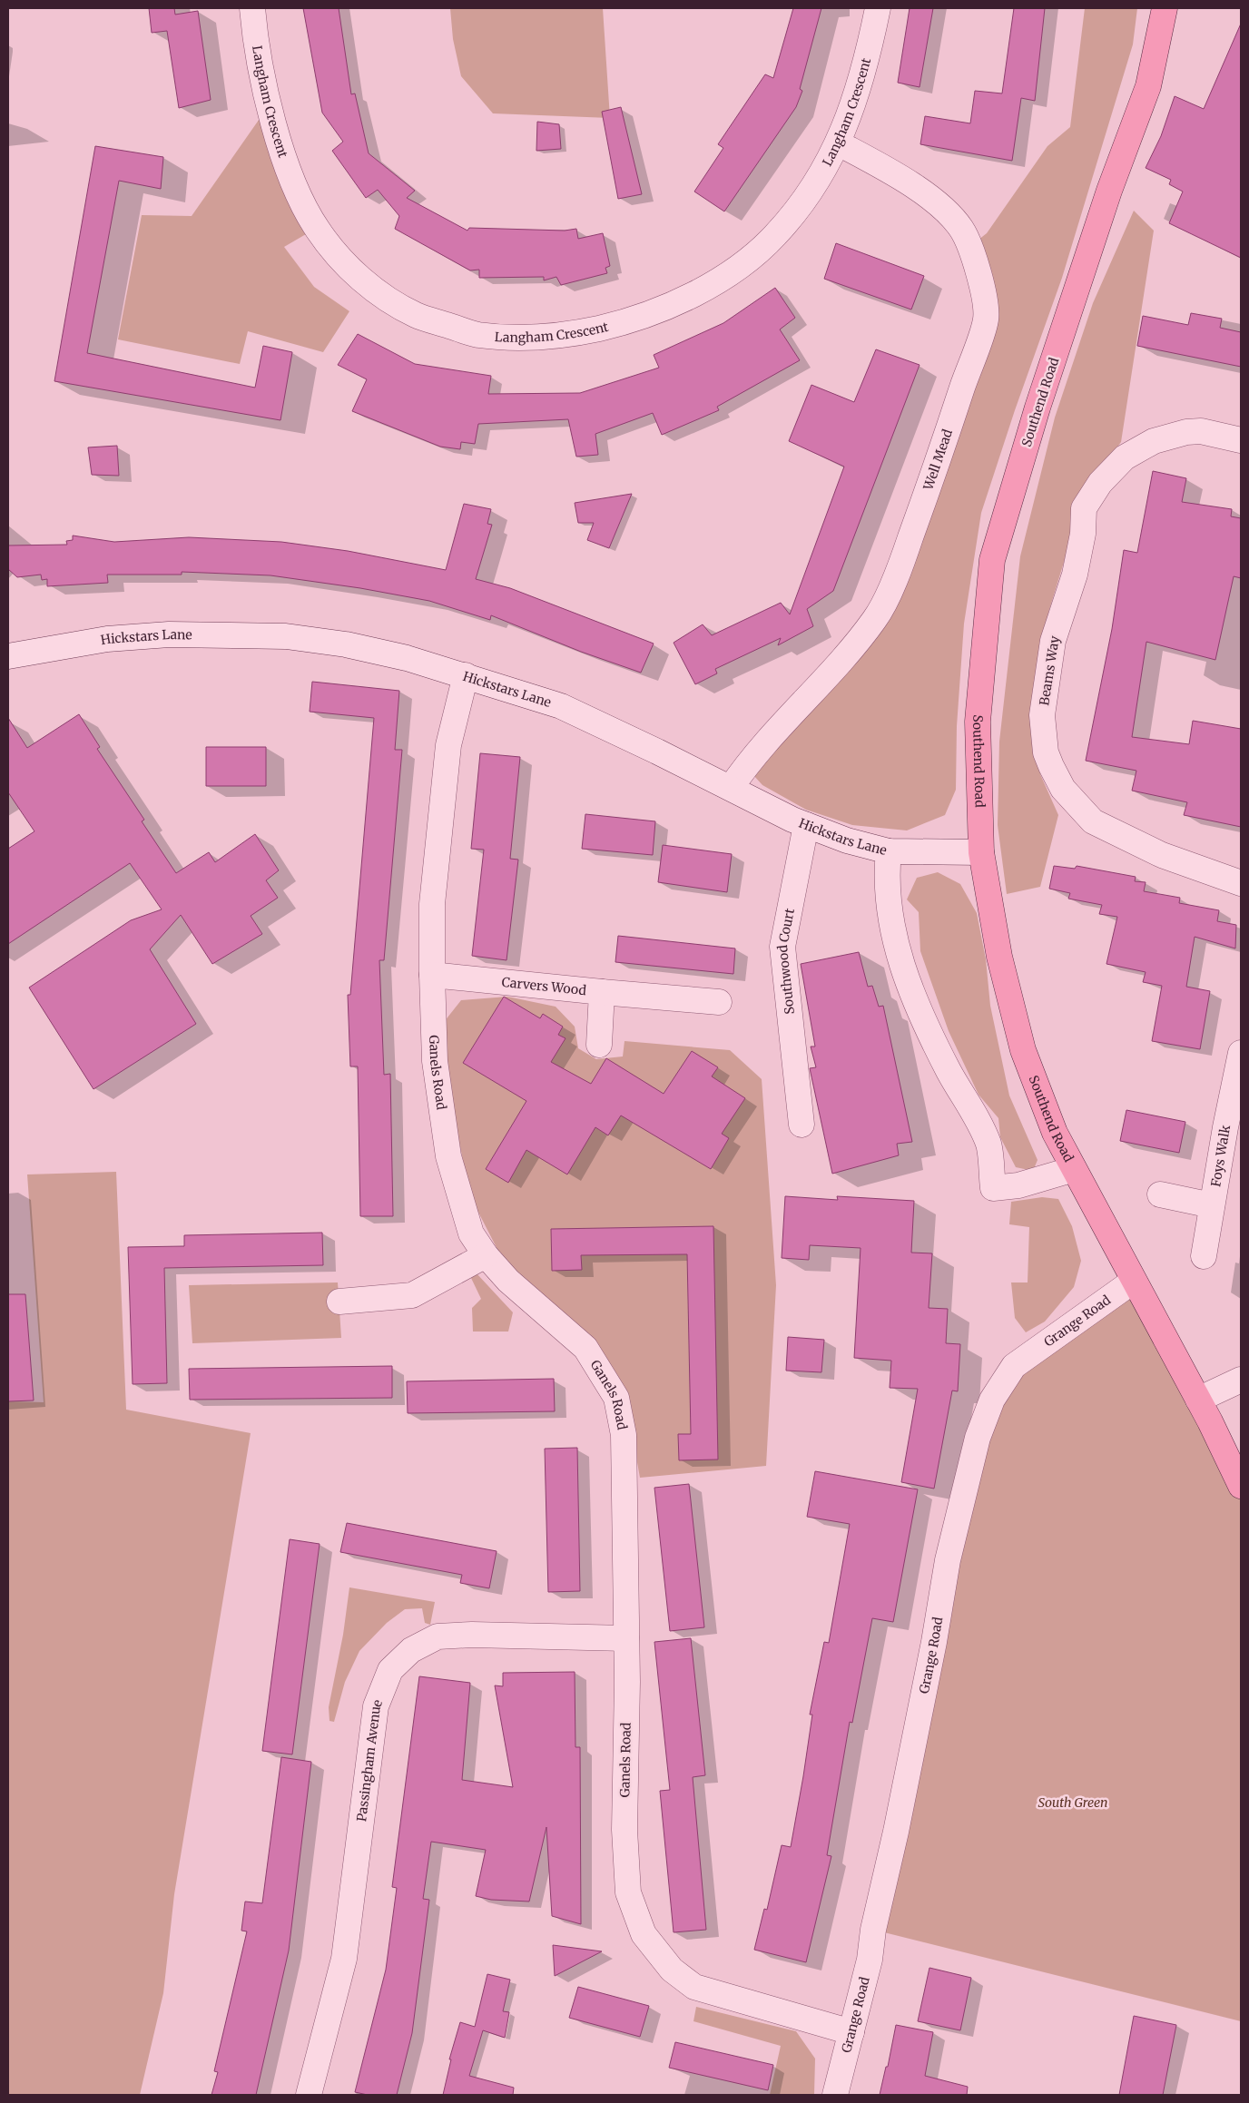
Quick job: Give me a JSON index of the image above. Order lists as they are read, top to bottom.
{
  "streets": {
    "main road": ["Southend Road"],
    "street": [
      "Langham Crescent",
      "Well Mead",
      "Hickstars Lane",
      "Beams Way",
      "Southwood Court",
      "Carvers Wood",
      "Ganels Road",
      "Foys Walk",
      "Grange Road",
      "Passingham Avenue"
    ]
  },
  "crossings": [
    ["Langham Crescent", "Well Mead"],
    ["Southend Road", "Hickstars Lane"],
    ["Southend Road", "Grange Road"],
    ["Well Mead", "Hickstars Lane"],
    ["Hickstars Lane", "Southwood Court"],
    ["Hickstars Lane", "Ganels Road"],
    ["Carvers Wood", "Ganels Road"],
    ["Ganels Road", "Grange Road"],
    ["Ganels Road", "Passingham Avenue"]
  ],
  "parks": ["South Green"]
}
